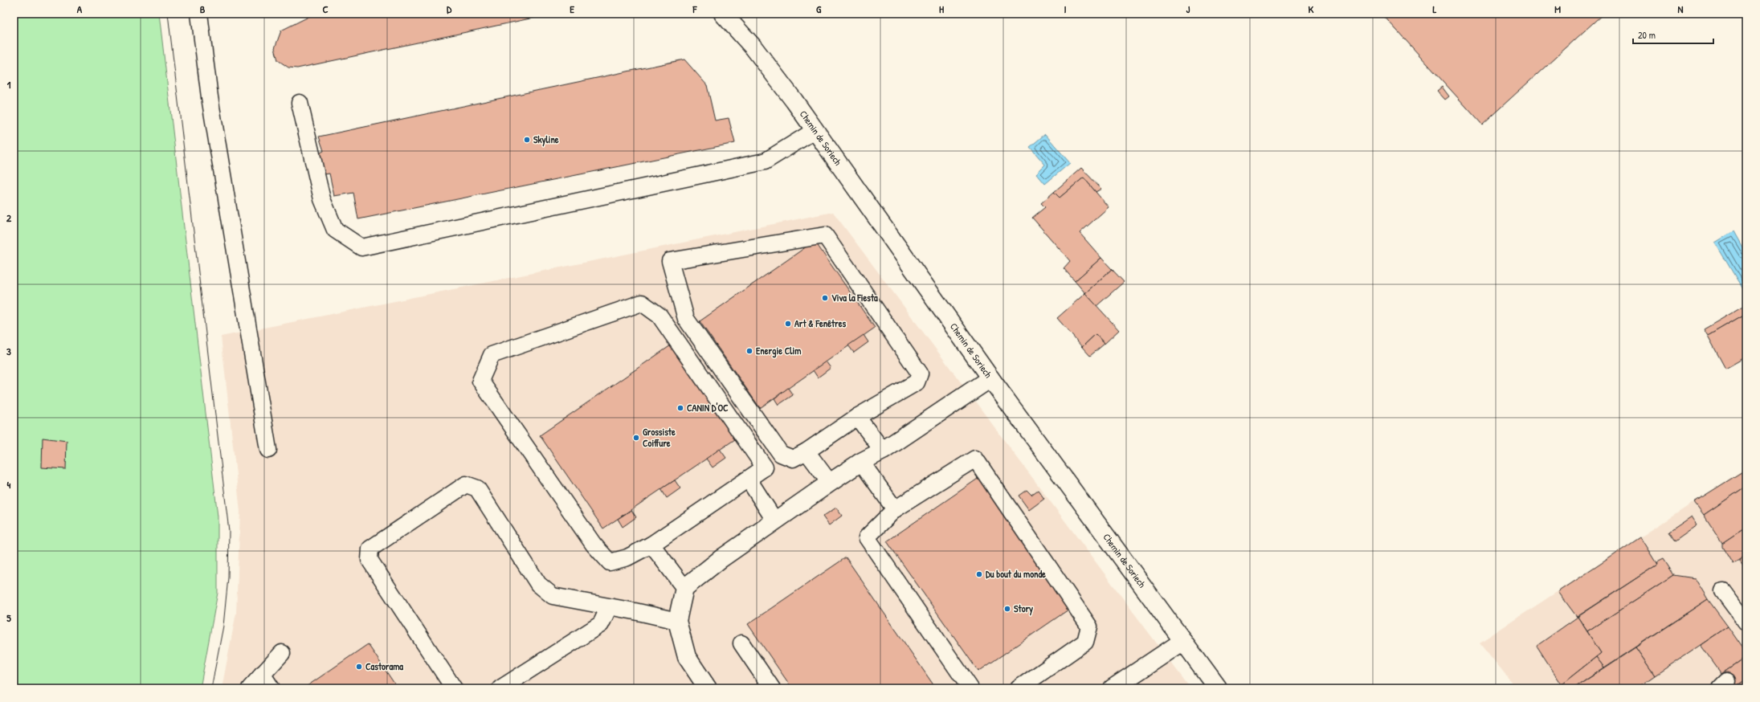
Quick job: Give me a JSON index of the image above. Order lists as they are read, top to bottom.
{
  "streets": {
    "street": ["Chemin de Soriech"]
  },
  "places": [
    "Skyline",
    "Viva la Fiesta",
    "Art & Fenêtres",
    "Energie Clim",
    "CANIN D'OC",
    "Grossiste Coiffure",
    "Du bout du monde",
    "Story",
    "Castorama"
  ],
  "scale_bar": "20 m",
  "grid": {
    "columns": [
      "A",
      "B",
      "C",
      "D",
      "E",
      "F",
      "G",
      "H",
      "I",
      "J",
      "K",
      "L",
      "M",
      "N"
    ],
    "rows": [
      "1",
      "2",
      "3",
      "4",
      "5"
    ]
  }
}
